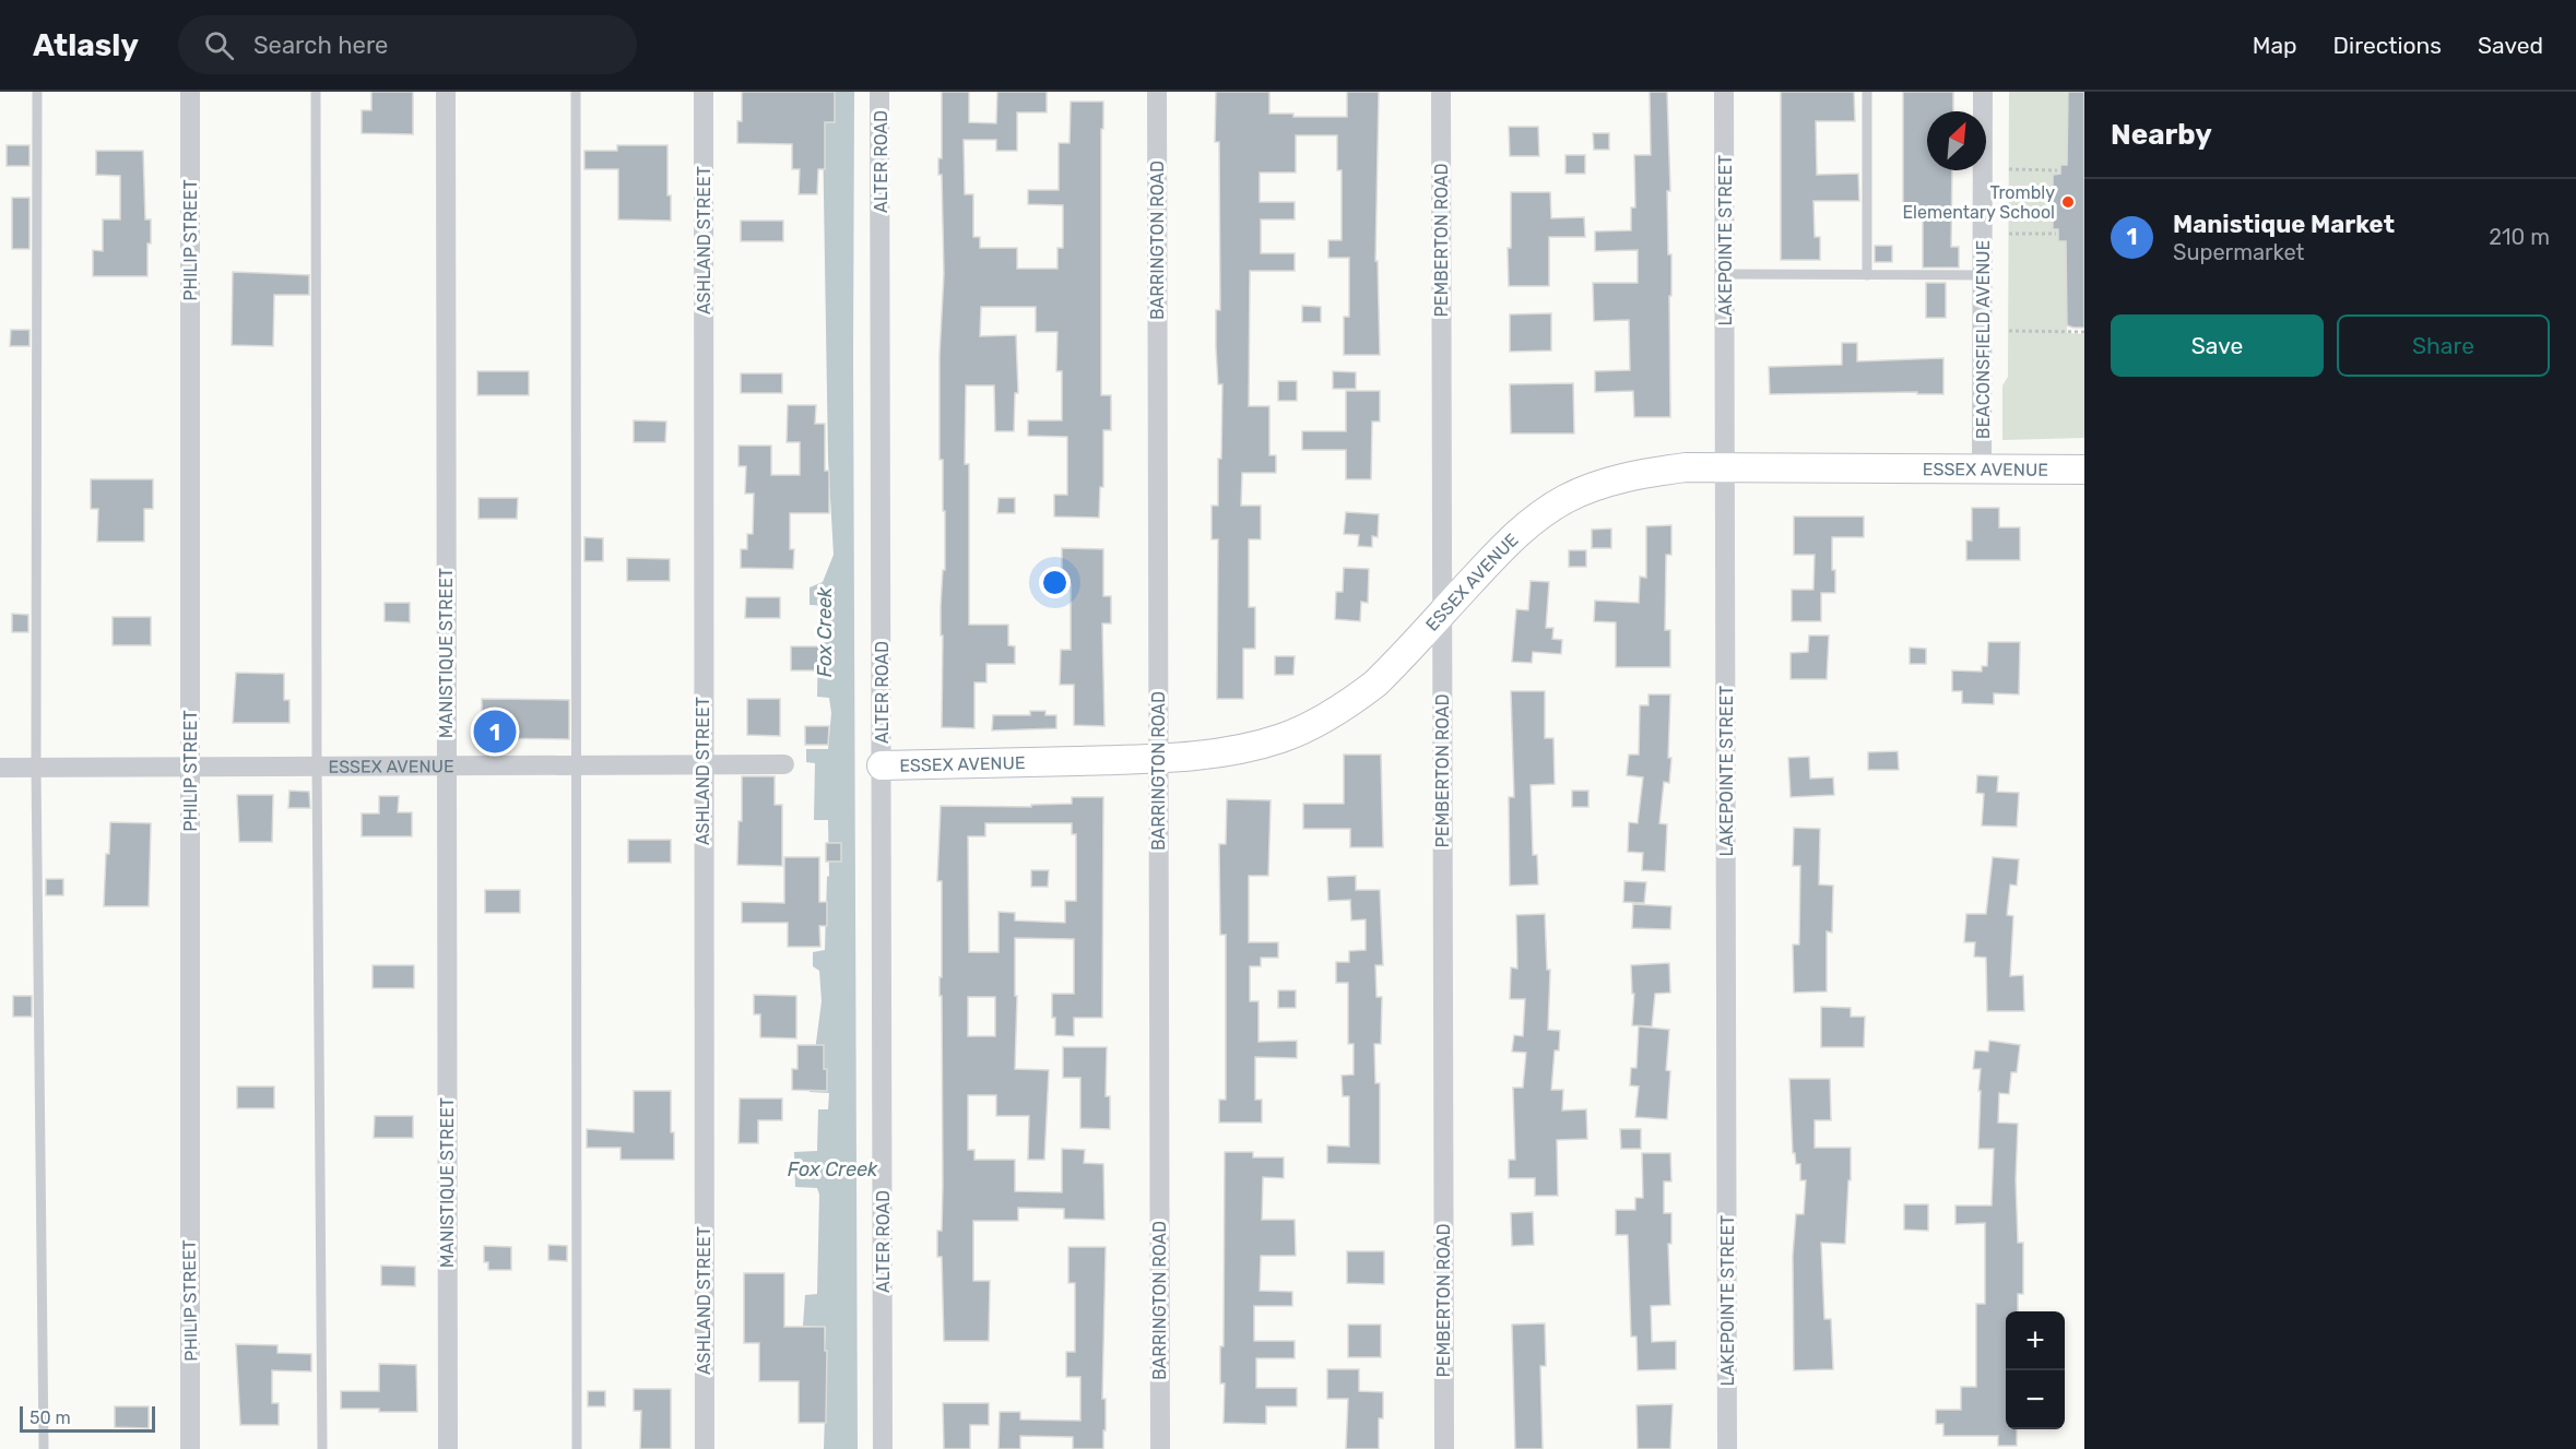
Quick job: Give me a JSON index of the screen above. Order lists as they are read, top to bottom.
{
  "streets": {
    "street": [
      "ALTER ROAD",
      "PHILIP STREET",
      "ASHLAND STREET",
      "BARRINGTON ROAD",
      "PEMBERTON ROAD",
      "LAKEPOINTE STREET",
      "BEACONSFIELD AVENUE",
      "ESSEX AVENUE",
      "MANISTIQUE STREET"
    ]
  },
  "crossings": [
    ["ALTER ROAD", "ESSEX AVENUE"],
    ["PHILIP STREET", "ESSEX AVENUE"],
    ["ASHLAND STREET", "ESSEX AVENUE"],
    ["BARRINGTON ROAD", "ESSEX AVENUE"],
    ["PEMBERTON ROAD", "ESSEX AVENUE"],
    ["LAKEPOINTE STREET", "ESSEX AVENUE"],
    ["BEACONSFIELD AVENUE", "ESSEX AVENUE"],
    ["ESSEX AVENUE", "MANISTIQUE STREET"]
  ],
  "water": ["Fox Creek"],
  "places": ["Trombly Elementary School"],
  "scale_bar": "50 m",
  "north": "top right",
  "page": {
    "header": "Atlasly",
    "search": "Search here",
    "nav": ["Map", "Directions", "Saved"],
    "heading": "Nearby",
    "list": [
      {
        "mark": "1",
        "name": "Manistique Market",
        "note": "Supermarket",
        "value": "210 m"
      }
    ],
    "buttons": ["Save", "Share"],
    "pins": "1",
    "map_buttons": ["+", "−"],
    "scale": "50 m"
  }
}
